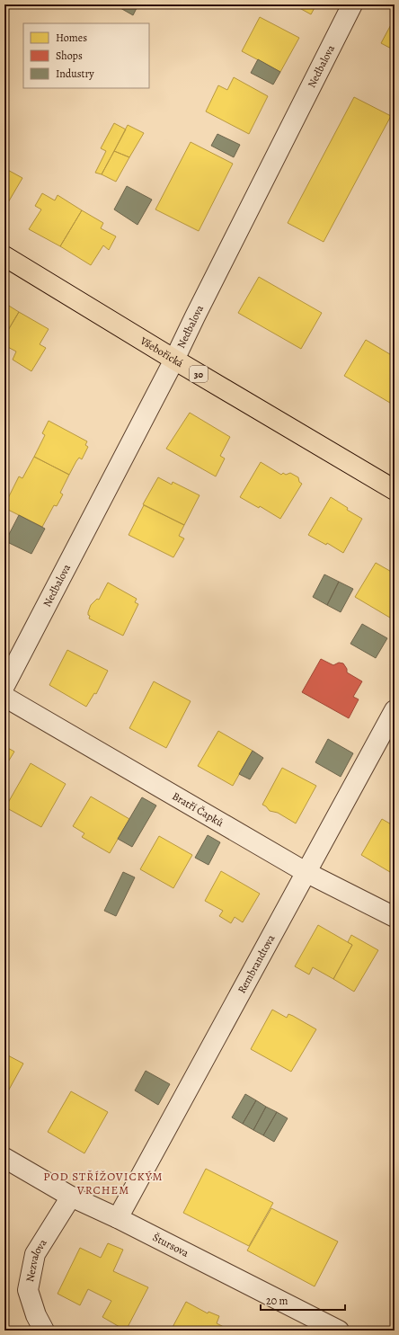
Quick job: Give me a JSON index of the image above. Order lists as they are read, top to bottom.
{
  "streets": {
    "main road": ["Všebořická", "30"],
    "street": [
      "Nedbalova",
      "Bratří Čapků",
      "Rembrandtova",
      "Štursova",
      "Nezvalova"
    ]
  },
  "crossings": [
    ["Nedbalova", "Všebořická"],
    ["Bratří Čapků", "Rembrandtova"],
    ["Rembrandtova", "Štursova"],
    ["Štursova", "Nezvalova"]
  ],
  "districts": ["POD STŘÍŽOVICKÝM VRCHEM"],
  "legend": ["Homes", "Shops", "Industry"],
  "scale_bar": "20 m"
}
